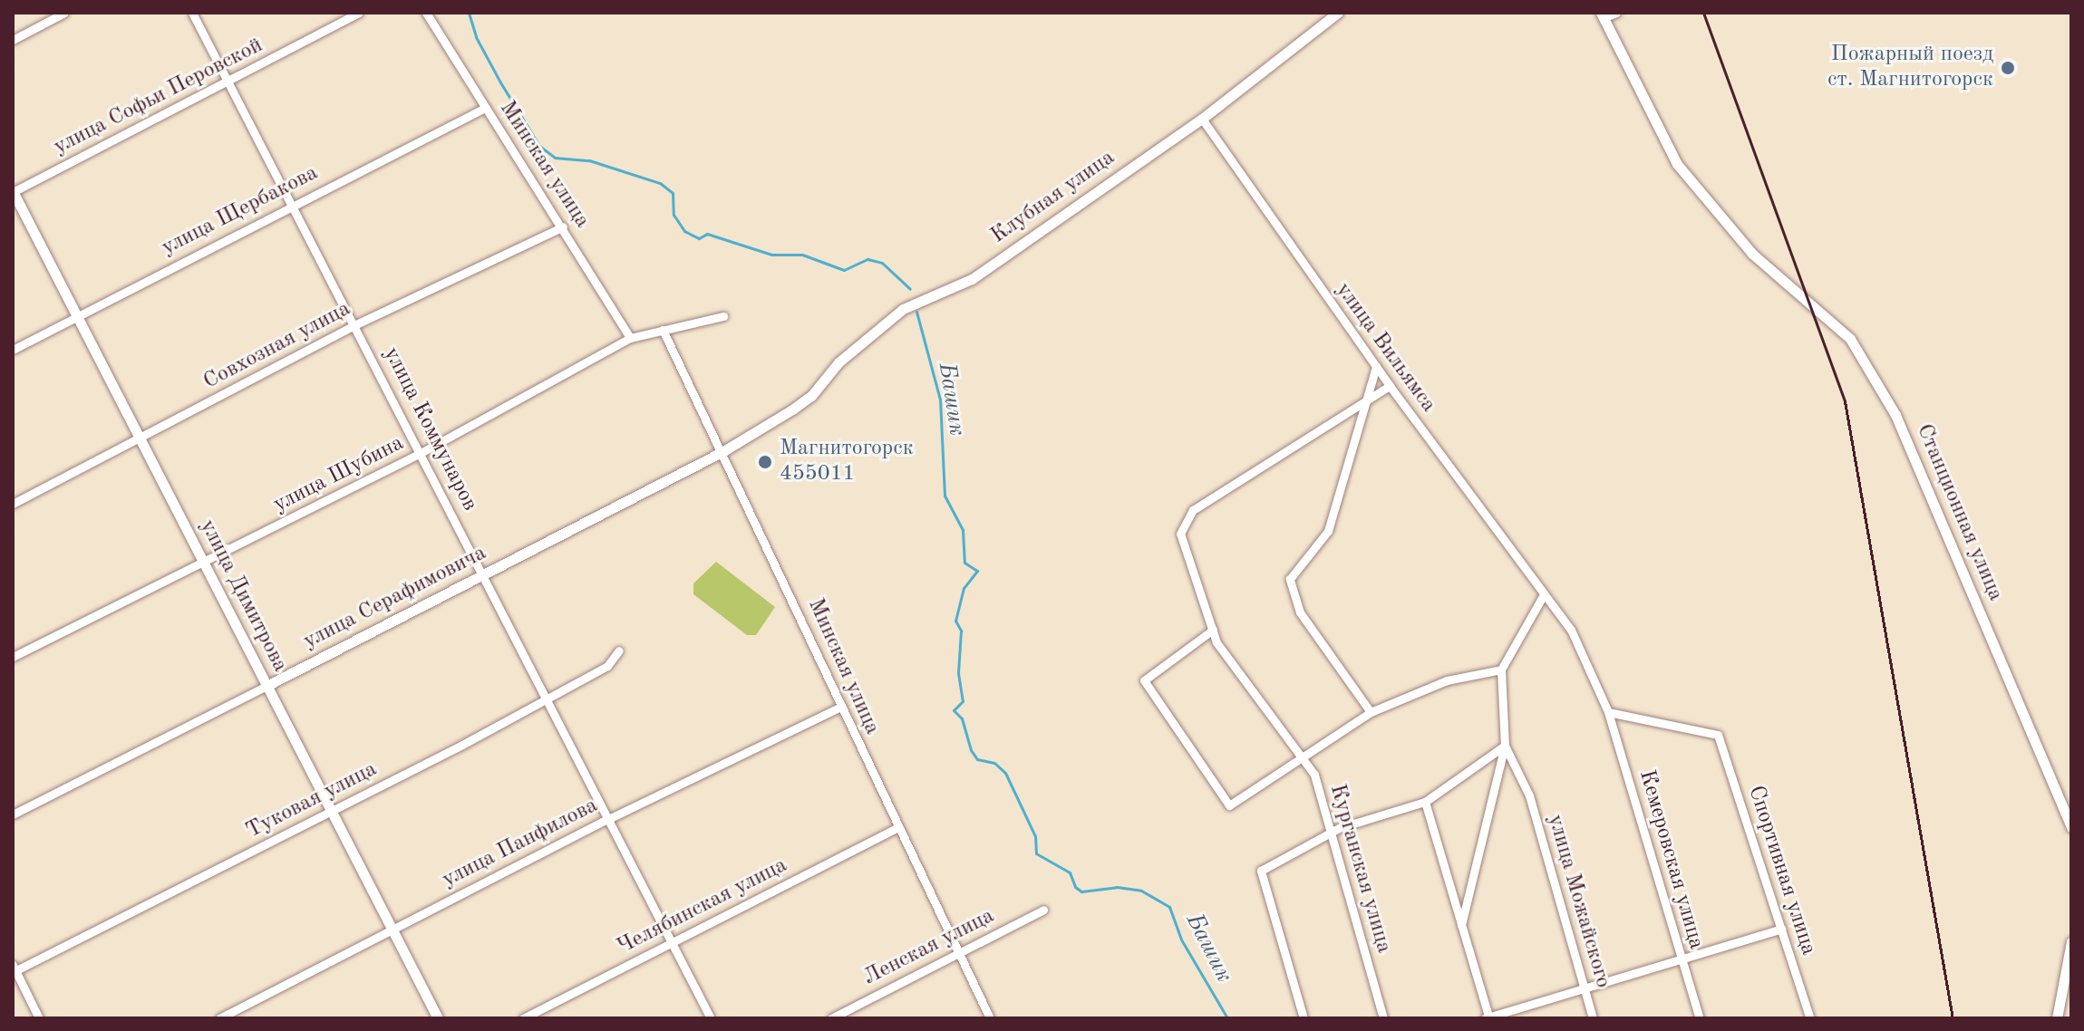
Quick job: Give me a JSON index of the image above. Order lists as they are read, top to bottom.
{
  "streets": {
    "street": [
      "улица Софьи Перовской",
      "Минская улица",
      "Клубная улица",
      "улица Щербакова",
      "Совхозная улица",
      "улица Вильямса",
      "улица Коммунаров",
      "улица Шубина",
      "Станционная улица",
      "улица Димитрова",
      "улица Серафимовича",
      "Туковая улица",
      "улица Панфилова",
      "Кемеровская улица",
      "Курганская улица",
      "Спортивная улица",
      "улица Можайского",
      "Челябинская улица",
      "Ленская улица"
    ]
  },
  "crossings": [
    ["улица Софьи Перовской", "улица Коммунаров"],
    ["улица Софьи Перовской", "улица Димитрова"],
    ["Минская улица", "улица Щербакова"],
    ["Минская улица", "Совхозная улица"],
    ["Минская улица", "улица Шубина"],
    ["Минская улица", "улица Серафимовича"],
    ["Минская улица", "улица Панфилова"],
    ["Минская улица", "Челябинская улица"],
    ["Минская улица", "Ленская улица"],
    ["Клубная улица", "улица Вильямса"],
    ["Клубная улица", "улица Серафимовича"],
    ["улица Щербакова", "улица Коммунаров"],
    ["улица Щербакова", "улица Димитрова"],
    ["Совхозная улица", "улица Коммунаров"],
    ["Совхозная улица", "улица Димитрова"],
    ["улица Вильямса", "Кемеровская улица"],
    ["улица Вильямса", "Спортивная улица"],
    ["улица Коммунаров", "улица Шубина"],
    ["улица Коммунаров", "улица Серафимовича"],
    ["улица Коммунаров", "Туковая улица"],
    ["улица Коммунаров", "улица Панфилова"],
    ["улица Коммунаров", "Челябинская улица"],
    ["улица Шубина", "улица Димитрова"],
    ["улица Димитрова", "улица Серафимовича"],
    ["улица Димитрова", "Туковая улица"],
    ["улица Димитрова", "улица Панфилова"],
    ["Кемеровская улица", "Спортивная улица"]
  ],
  "water": ["Башик"],
  "places": ["Пожарный поезд ст. Магнитогорск", "Магнитогорск 455011"]
}
